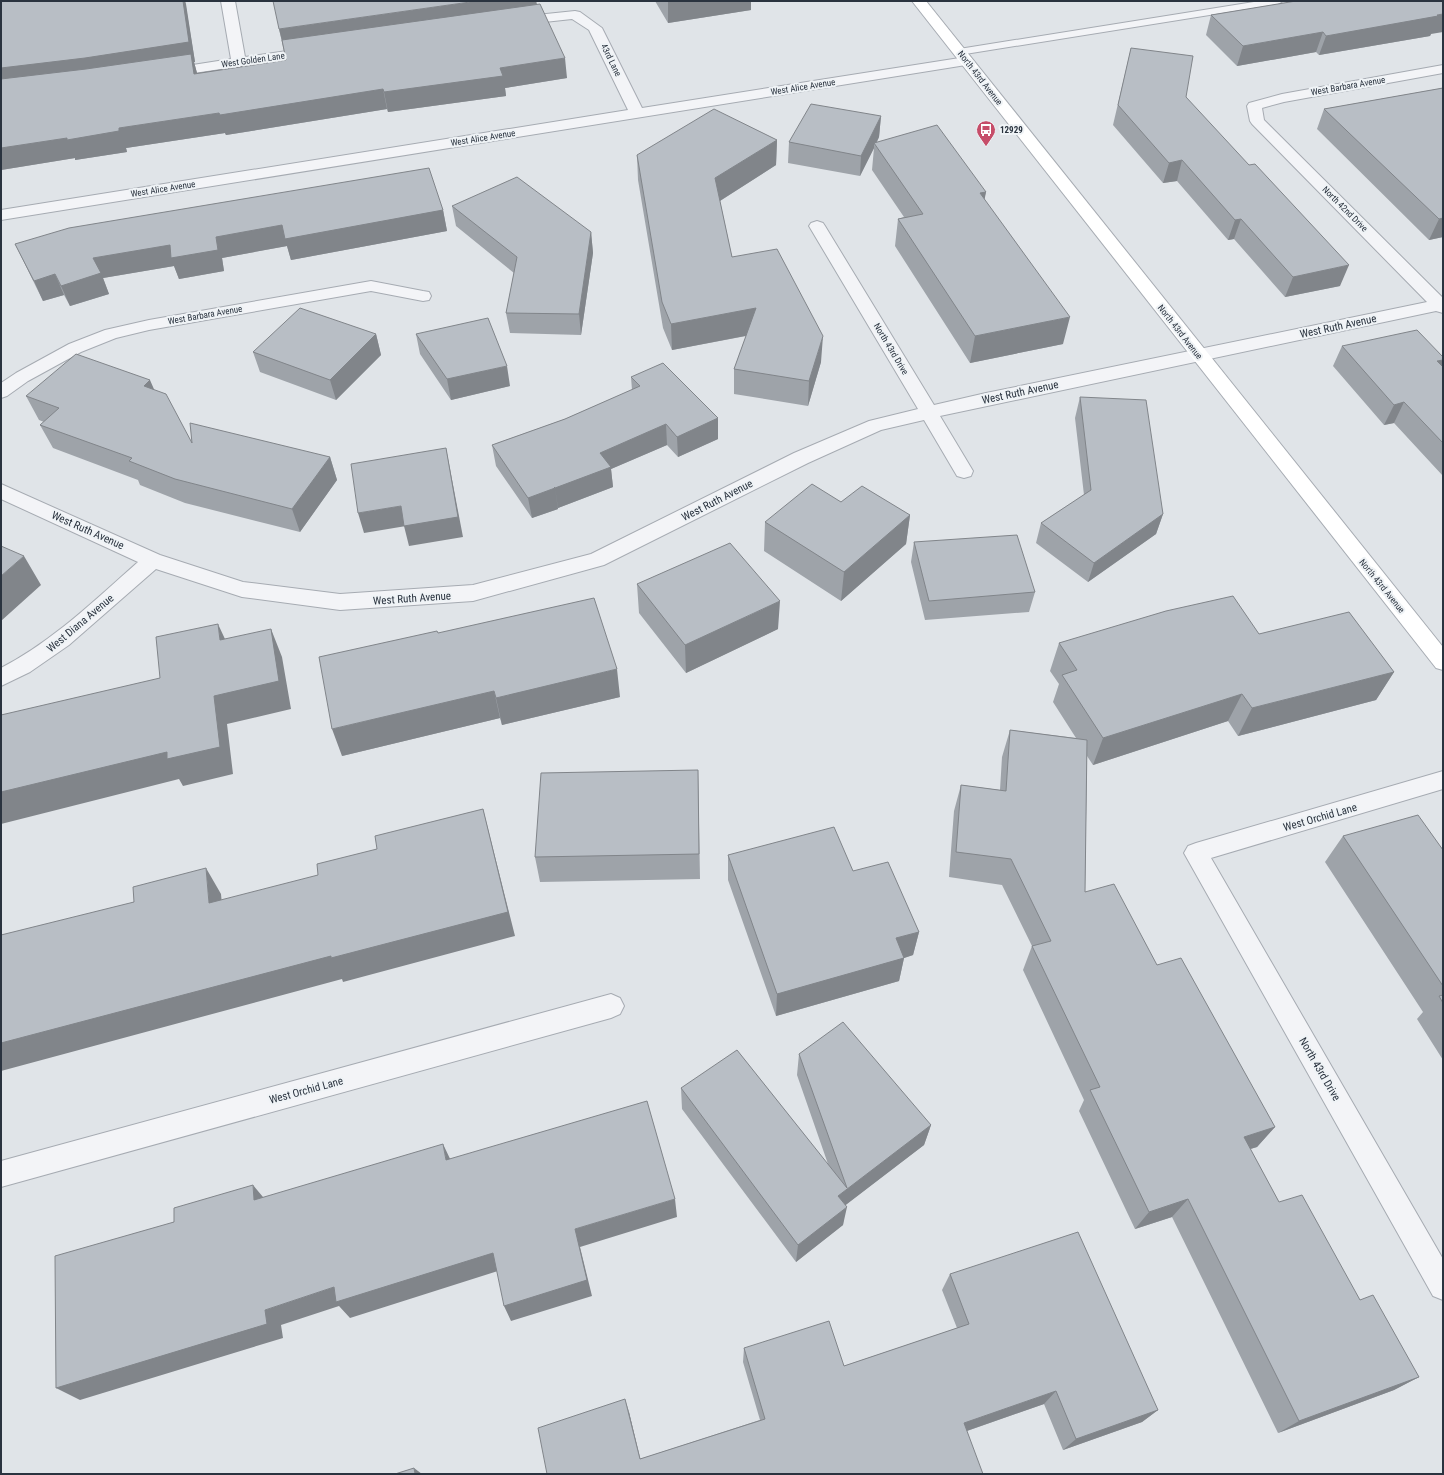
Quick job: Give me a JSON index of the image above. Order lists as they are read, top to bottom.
{
  "streets": {
    "main road": ["North 43rd Avenue"],
    "street": [
      "West Golden Lane",
      "43rd Lane",
      "West Barbara Avenue",
      "West Alice Avenue",
      "North 42nd Drive",
      "West Ruth Avenue",
      "North 43rd Drive",
      "West Diana Avenue",
      "West Orchid Lane"
    ]
  },
  "crossings": [
    ["43rd Lane", "West Alice Avenue"],
    ["North 43rd Avenue", "West Alice Avenue"],
    ["North 43rd Avenue", "West Ruth Avenue"],
    ["West Barbara Avenue", "North 42nd Drive"],
    ["North 42nd Drive", "West Ruth Avenue"],
    ["West Ruth Avenue", "North 43rd Drive"],
    ["West Ruth Avenue", "West Diana Avenue"],
    ["North 43rd Drive", "West Orchid Lane"]
  ],
  "places": {
    "bus stop": ["12929"]
  }
}
